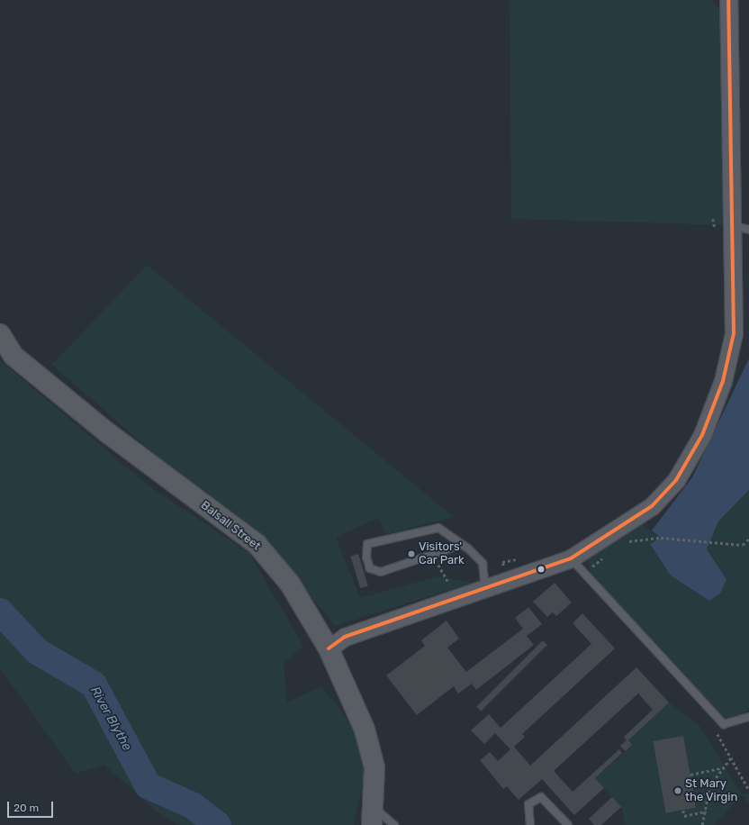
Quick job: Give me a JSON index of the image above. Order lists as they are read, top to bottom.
{
  "streets": {
    "main road": ["Balsall Street"]
  },
  "water": ["River Blythe"],
  "places": ["Visitors' Car Park", "St Mary the Virgin"],
  "scale_bar": "20 m"
}
